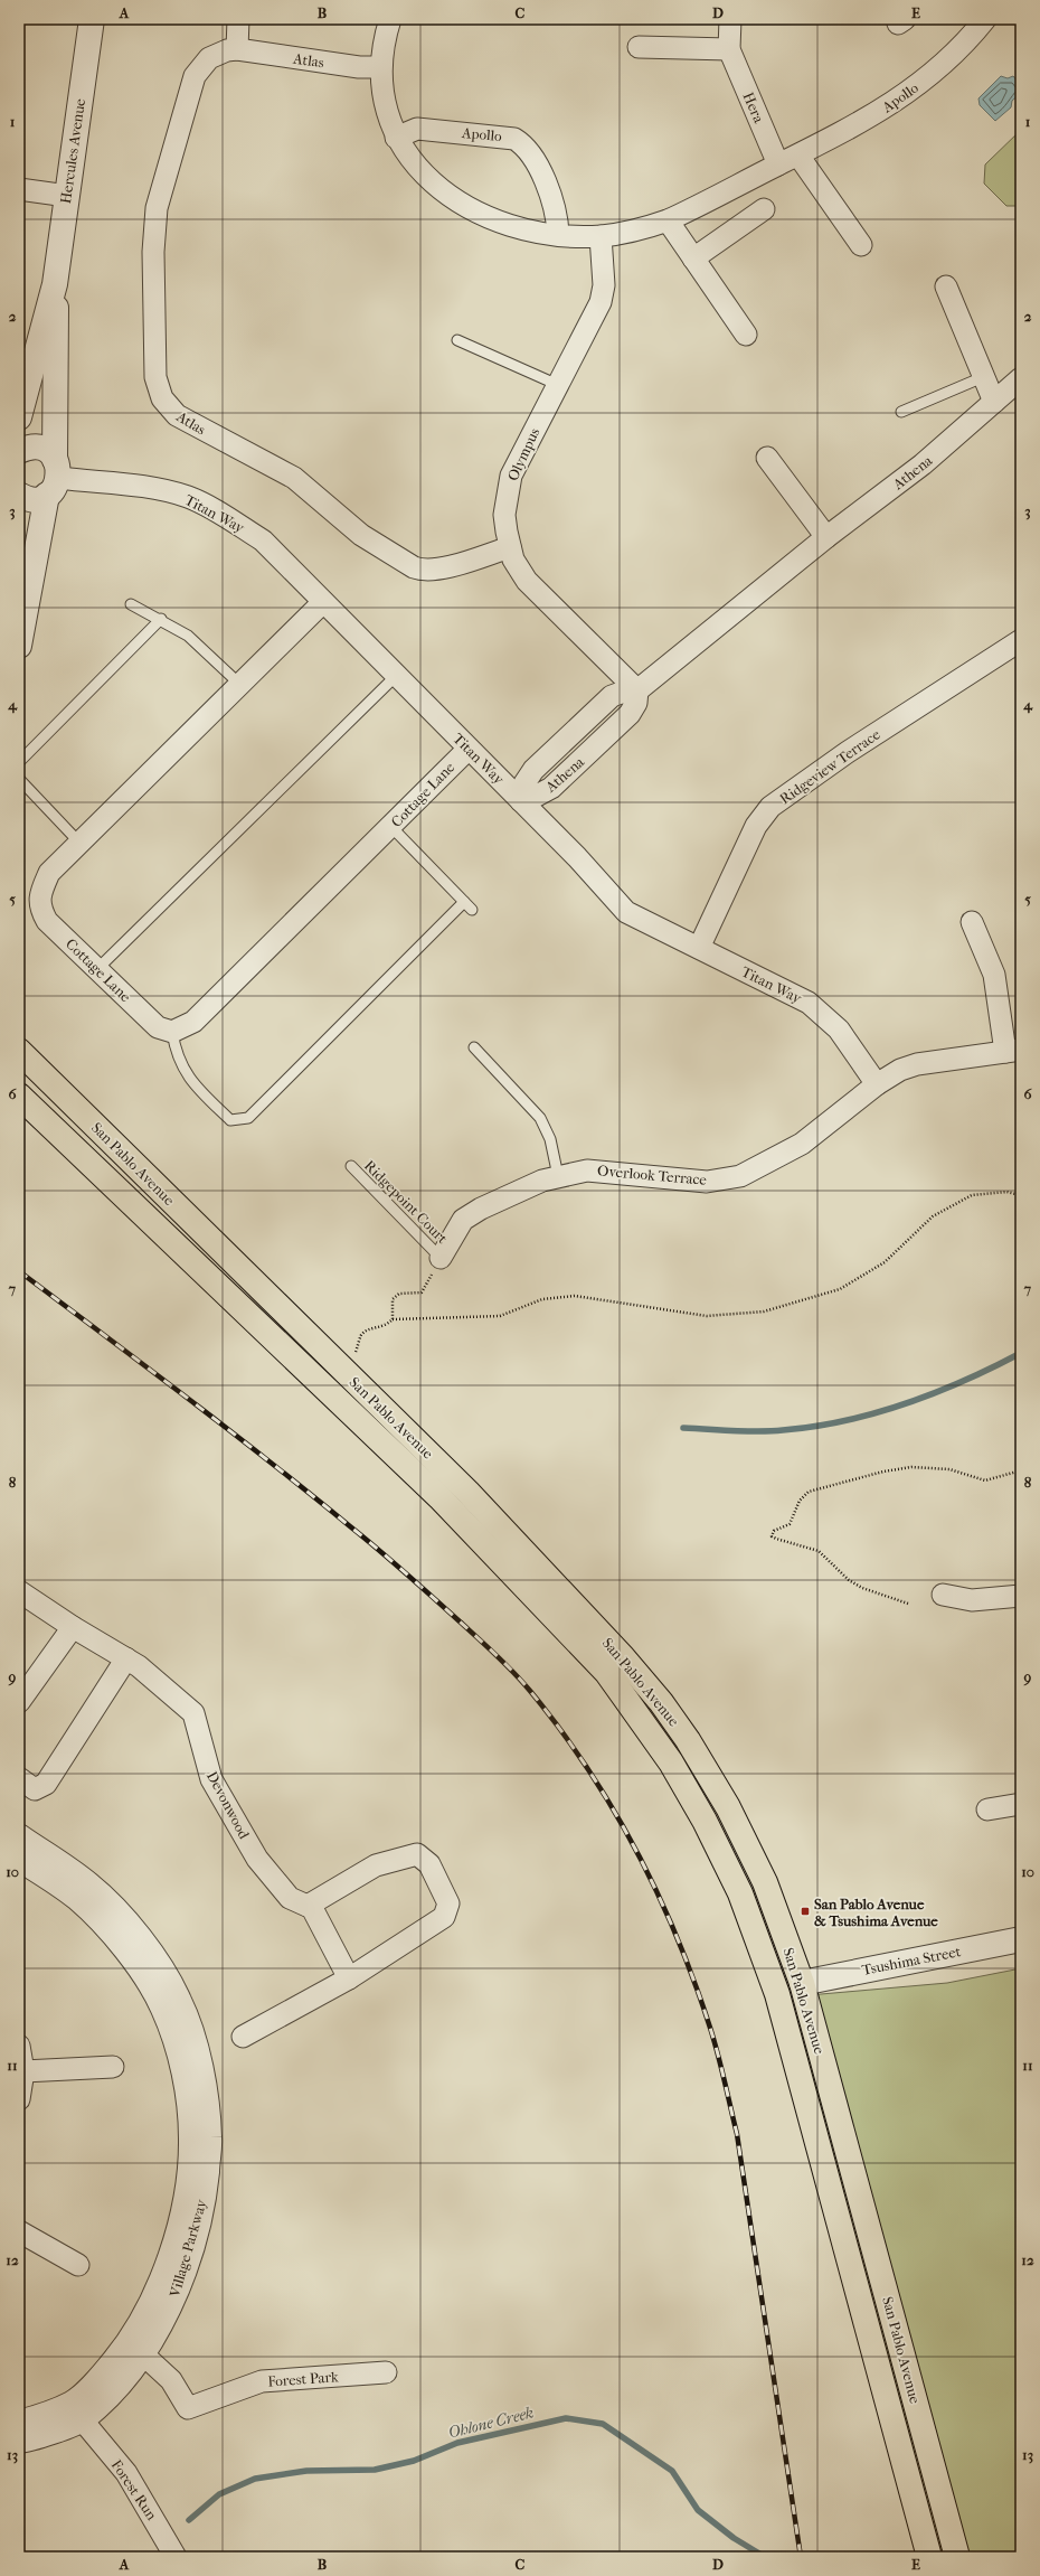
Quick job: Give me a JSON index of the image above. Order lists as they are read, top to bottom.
{
  "streets": {
    "main road": ["San Pablo Avenue"],
    "street": [
      "Atlas",
      "Apollo",
      "Hera",
      "Hercules Avenue",
      "Olympus",
      "Athena",
      "Titan Way",
      "Ridgeview Terrace",
      "Cottage Lane",
      "Overlook Terrace",
      "Devonwood",
      "Tsushima Street",
      "Village Parkway",
      "Forest Park",
      "Forest Run"
    ],
    "lane": ["Ridgepoint Court"]
  },
  "crossings": [
    ["Atlas", "Apollo"],
    ["Atlas", "Olympus"],
    ["Apollo", "Hera"],
    ["Apollo", "Olympus"],
    ["Hercules Avenue", "Titan Way"],
    ["Olympus", "Athena"],
    ["Athena", "Titan Way"],
    ["Titan Way", "Ridgeview Terrace"],
    ["Titan Way", "Cottage Lane"],
    ["Titan Way", "Overlook Terrace"],
    ["San Pablo Avenue", "Tsushima Street"],
    ["Overlook Terrace", "Ridgepoint Court"],
    ["Village Parkway", "Forest Park"],
    ["Village Parkway", "Forest Run"]
  ],
  "water": ["Ohlone Creek"],
  "places": {
    "transit": ["San Pablo Avenue & Tsushima Avenue"]
  },
  "grid": {
    "columns": [
      "A",
      "B",
      "C",
      "D",
      "E"
    ],
    "rows": [
      "1",
      "2",
      "3",
      "4",
      "5",
      "6",
      "7",
      "8",
      "9",
      "10",
      "11",
      "12",
      "13"
    ]
  }
}
